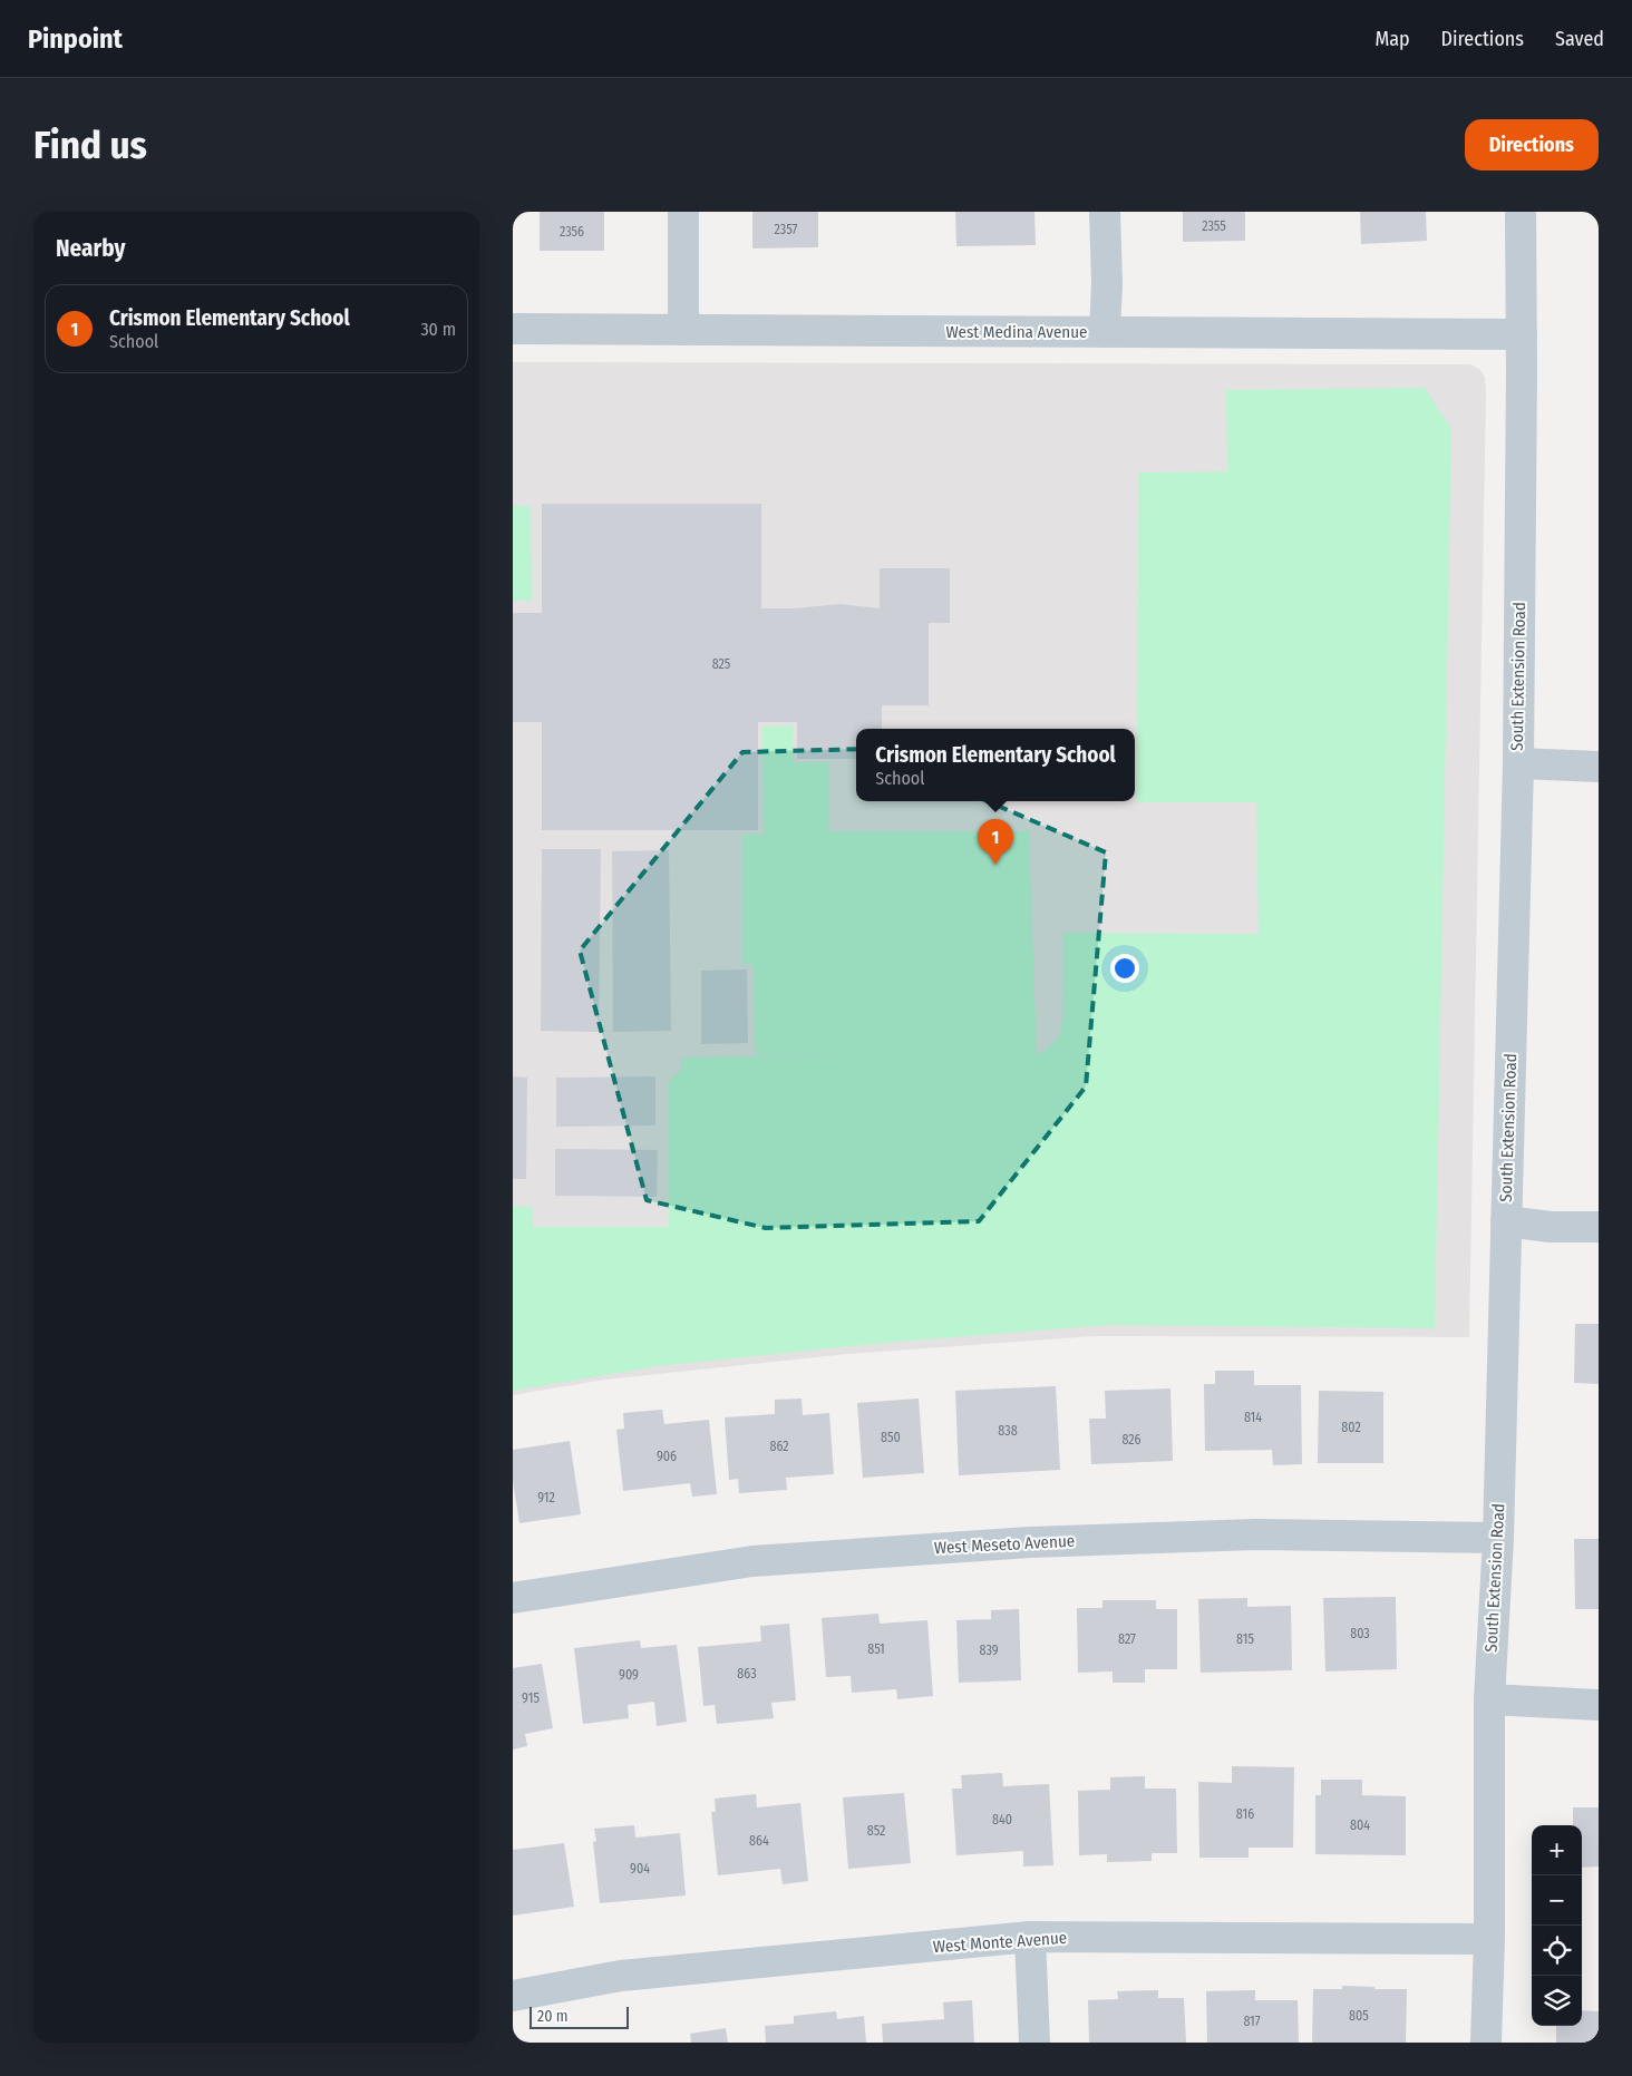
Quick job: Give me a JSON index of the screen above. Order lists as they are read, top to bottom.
{
  "streets": {
    "street": [
      "West Medina Avenue",
      "South Extension Road",
      "West Meseto Avenue",
      "West Monte Avenue"
    ]
  },
  "crossings": [
    ["West Medina Avenue", "South Extension Road"],
    ["South Extension Road", "West Meseto Avenue"],
    ["South Extension Road", "West Monte Avenue"]
  ],
  "house_numbers": [
    "2355",
    "2357",
    "2356",
    "825",
    "814",
    "802",
    "838",
    "850",
    "826",
    "862",
    "906",
    "912",
    "803",
    "827",
    "815",
    "851",
    "839",
    "863",
    "909",
    "915",
    "816",
    "840",
    "804",
    "852",
    "864",
    "904",
    "805",
    "817"
  ],
  "scale_bar": "20 m",
  "page": {
    "header": "Pinpoint",
    "nav": ["Map", "Directions", "Saved"],
    "buttons": "Directions",
    "title": "Find us",
    "heading": "Nearby",
    "list": [
      {
        "mark": "1",
        "name": "Crismon Elementary School",
        "note": "School",
        "value": "30 m"
      }
    ],
    "popup": ["Crismon Elementary School", "School"],
    "pins": "1",
    "map_buttons": ["+", "−"],
    "scale": "20 m"
  }
}
